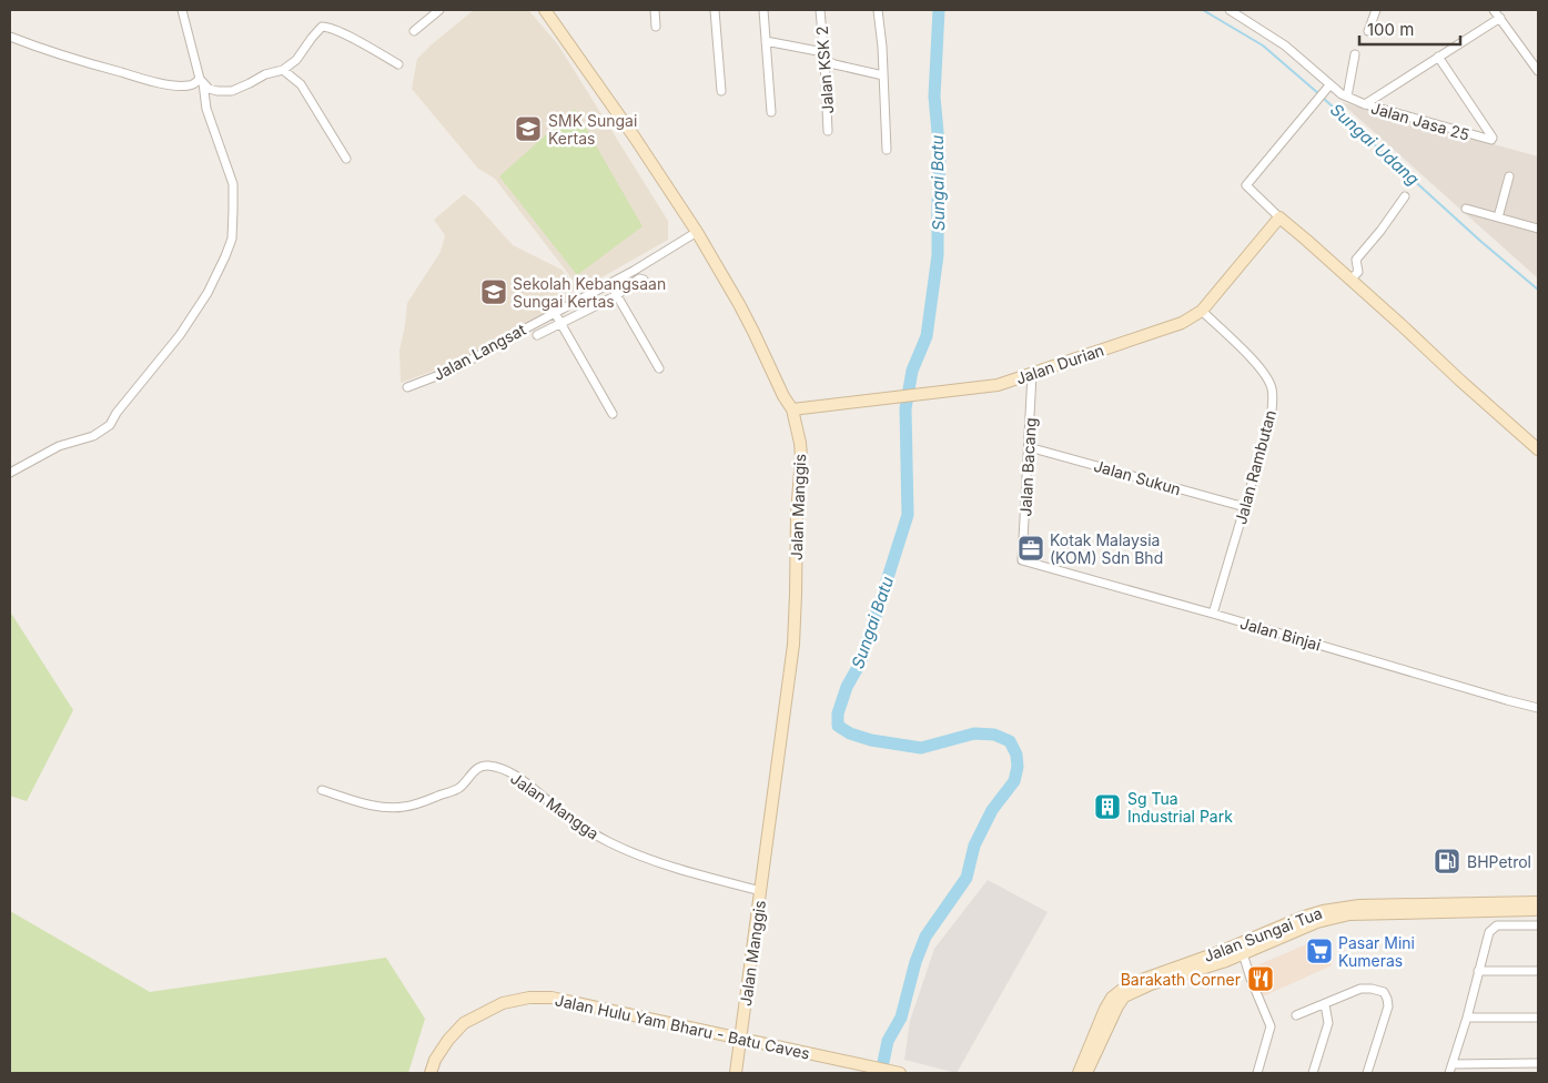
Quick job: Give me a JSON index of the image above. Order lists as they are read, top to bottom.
{
  "streets": {
    "street": [
      "Jalan KSK 2",
      "Jalan Jasa 25",
      "Jalan Langsat",
      "Jalan Durian",
      "Jalan Bacang",
      "Jalan Rambutan",
      "Jalan Sukun",
      "Jalan Manggis",
      "Jalan Binjai",
      "Jalan Mangga",
      "Jalan Sungai Tua",
      "Jalan Hulu Yam Bharu - Batu Caves"
    ]
  },
  "crossings": [
    ["Jalan Langsat", "Jalan Manggis"],
    ["Jalan Durian", "Jalan Bacang"],
    ["Jalan Durian", "Jalan Rambutan"],
    ["Jalan Durian", "Jalan Manggis"],
    ["Jalan Bacang", "Jalan Sukun"],
    ["Jalan Bacang", "Jalan Binjai"],
    ["Jalan Rambutan", "Jalan Sukun"],
    ["Jalan Rambutan", "Jalan Binjai"],
    ["Jalan Manggis", "Jalan Mangga"],
    ["Jalan Manggis", "Jalan Hulu Yam Bharu - Batu Caves"]
  ],
  "water": ["Sungai Udang", "Sungai Batu"],
  "places": {
    "school or university": ["SMK Sungai Kertas", "Sekolah Kebangsaan Sungai Kertas"],
    "office": ["Kotak Malaysia (KOM) Sdn Bhd"],
    "building": ["Sg Tua Industrial Park"],
    "fuel station": ["BHPetrol"],
    "supermarket": ["Pasar Mini Kumeras"],
    "restaurant": ["Barakath Corner"]
  },
  "scale_bar": "100 m"
}
